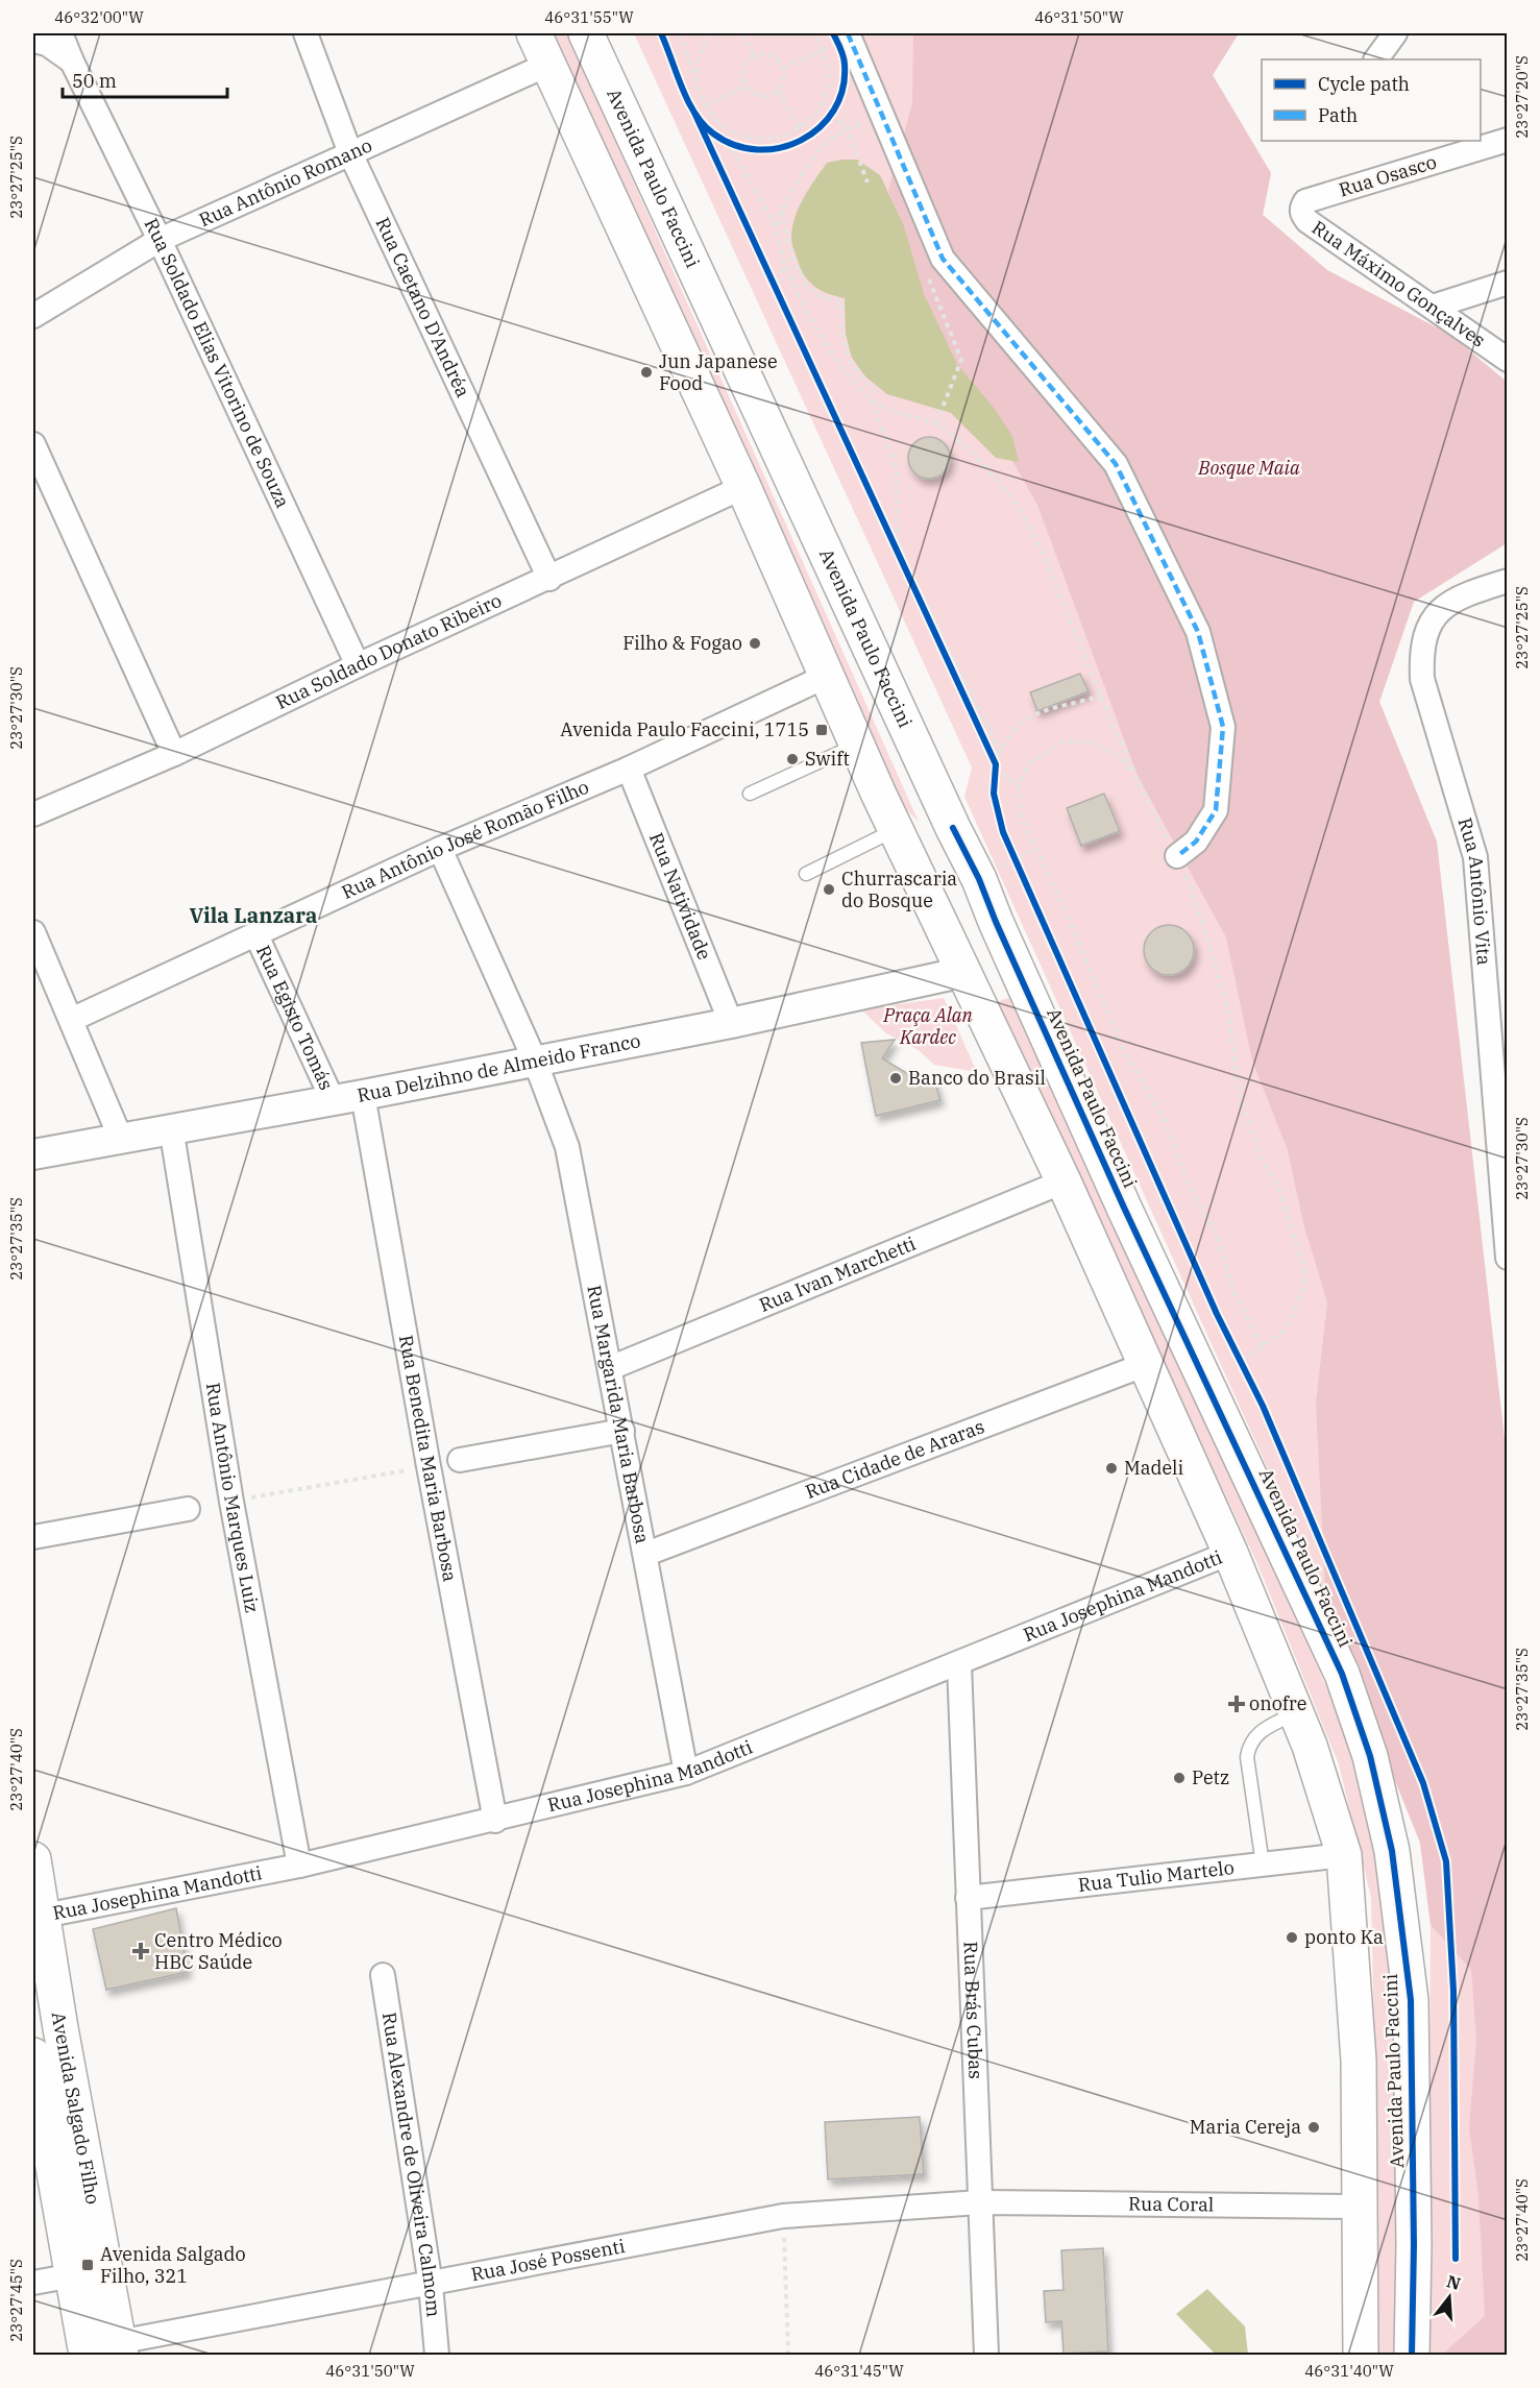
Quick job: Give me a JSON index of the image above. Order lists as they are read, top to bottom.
{
  "streets": {
    "main road": ["Avenida Paulo Faccini", "Avenida Salgado Filho"],
    "street": [
      "Rua Osasco",
      "Rua Antônio Romano",
      "Rua Máximo Gonçalves",
      "Rua Caetano D'Andréa",
      "Rua Soldado Elias Vitorino de Souza",
      "Rua Soldado Donato Ribeiro",
      "Rua Antônio José Romão Filho",
      "Rua Antônio Vita",
      "Rua Natividade",
      "Rua Egisto Tomás",
      "Rua Delzihno de Almeido Franco",
      "Rua Ivan Marchetti",
      "Rua Margarida Maria Barbosa",
      "Rua Benedita Maria Barbosa",
      "Rua Cidade de Araras",
      "Rua Antônio Marques Luiz",
      "Rua Josephina Mandotti",
      "Rua Tulio Martelo",
      "Rua Brás Cubas",
      "Rua Alexandre de Oliveira Calmom",
      "Rua Coral",
      "Rua José Possenti"
    ]
  },
  "crossings": [
    ["Rua Osasco", "Rua Máximo Gonçalves"],
    ["Avenida Paulo Faccini", "Rua Antônio Romano"],
    ["Avenida Paulo Faccini", "Rua Soldado Donato Ribeiro"],
    ["Avenida Paulo Faccini", "Rua Antônio José Romão Filho"],
    ["Avenida Paulo Faccini", "Rua Delzihno de Almeido Franco"],
    ["Avenida Paulo Faccini", "Rua Ivan Marchetti"],
    ["Avenida Paulo Faccini", "Rua Cidade de Araras"],
    ["Avenida Paulo Faccini", "Rua Josephina Mandotti"],
    ["Avenida Paulo Faccini", "Rua Tulio Martelo"],
    ["Avenida Paulo Faccini", "Rua Coral"],
    ["Rua Antônio Romano", "Rua Caetano D'Andréa"],
    ["Rua Antônio Romano", "Rua Soldado Elias Vitorino de Souza"],
    ["Rua Caetano D'Andréa", "Rua Soldado Donato Ribeiro"],
    ["Rua Soldado Elias Vitorino de Souza", "Rua Soldado Donato Ribeiro"],
    ["Rua Antônio José Romão Filho", "Rua Natividade"],
    ["Rua Antônio José Romão Filho", "Rua Egisto Tomás"],
    ["Rua Antônio José Romão Filho", "Rua Margarida Maria Barbosa"],
    ["Rua Natividade", "Rua Delzihno de Almeido Franco"],
    ["Rua Egisto Tomás", "Rua Delzihno de Almeido Franco"],
    ["Rua Delzihno de Almeido Franco", "Rua Margarida Maria Barbosa"],
    ["Rua Delzihno de Almeido Franco", "Rua Benedita Maria Barbosa"],
    ["Rua Delzihno de Almeido Franco", "Rua Antônio Marques Luiz"],
    ["Rua Ivan Marchetti", "Rua Margarida Maria Barbosa"],
    ["Rua Margarida Maria Barbosa", "Rua Cidade de Araras"],
    ["Rua Margarida Maria Barbosa", "Rua Josephina Mandotti"],
    ["Rua Benedita Maria Barbosa", "Rua Josephina Mandotti"],
    ["Rua Antônio Marques Luiz", "Rua Josephina Mandotti"],
    ["Rua Josephina Mandotti", "Rua Brás Cubas"],
    ["Rua Josephina Mandotti", "Avenida Salgado Filho"],
    ["Rua Tulio Martelo", "Rua Brás Cubas"],
    ["Rua Brás Cubas", "Rua Coral"],
    ["Rua Brás Cubas", "Rua José Possenti"],
    ["Avenida Salgado Filho", "Rua José Possenti"],
    ["Rua Alexandre de Oliveira Calmom", "Rua José Possenti"],
    ["Rua Coral", "Rua José Possenti"]
  ],
  "districts": ["Vila Lanzara"],
  "parks": ["Bosque Maia", "Praça Alan Kardec"],
  "places": {
    "other": [
      "Jun Japanese Food",
      "Filho & Fogao",
      "Swift",
      "Churrascaria do Bosque",
      "Banco do Brasil",
      "Madeli",
      "Petz",
      "ponto Ka",
      "Maria Cereja"
    ],
    "transit": ["Avenida Paulo Faccini, 1715", "Avenida Salgado Filho, 321"],
    "health": ["onofre", "Centro Médico HBC Saúde"]
  },
  "legend": ["Cycle path", "Path"],
  "scale_bar": "50 m",
  "north": "top",
  "coordinates": [
    "46°32'00\"W",
    "46°31'55\"W",
    "46°31'50\"W",
    "23°27'20\"S",
    "23°27'25\"S",
    "23°27'30\"S",
    "23°27'35\"S",
    "23°27'40\"S",
    "23°27'45\"S",
    "46°31'45\"W",
    "46°31'40\"W"
  ]
}
